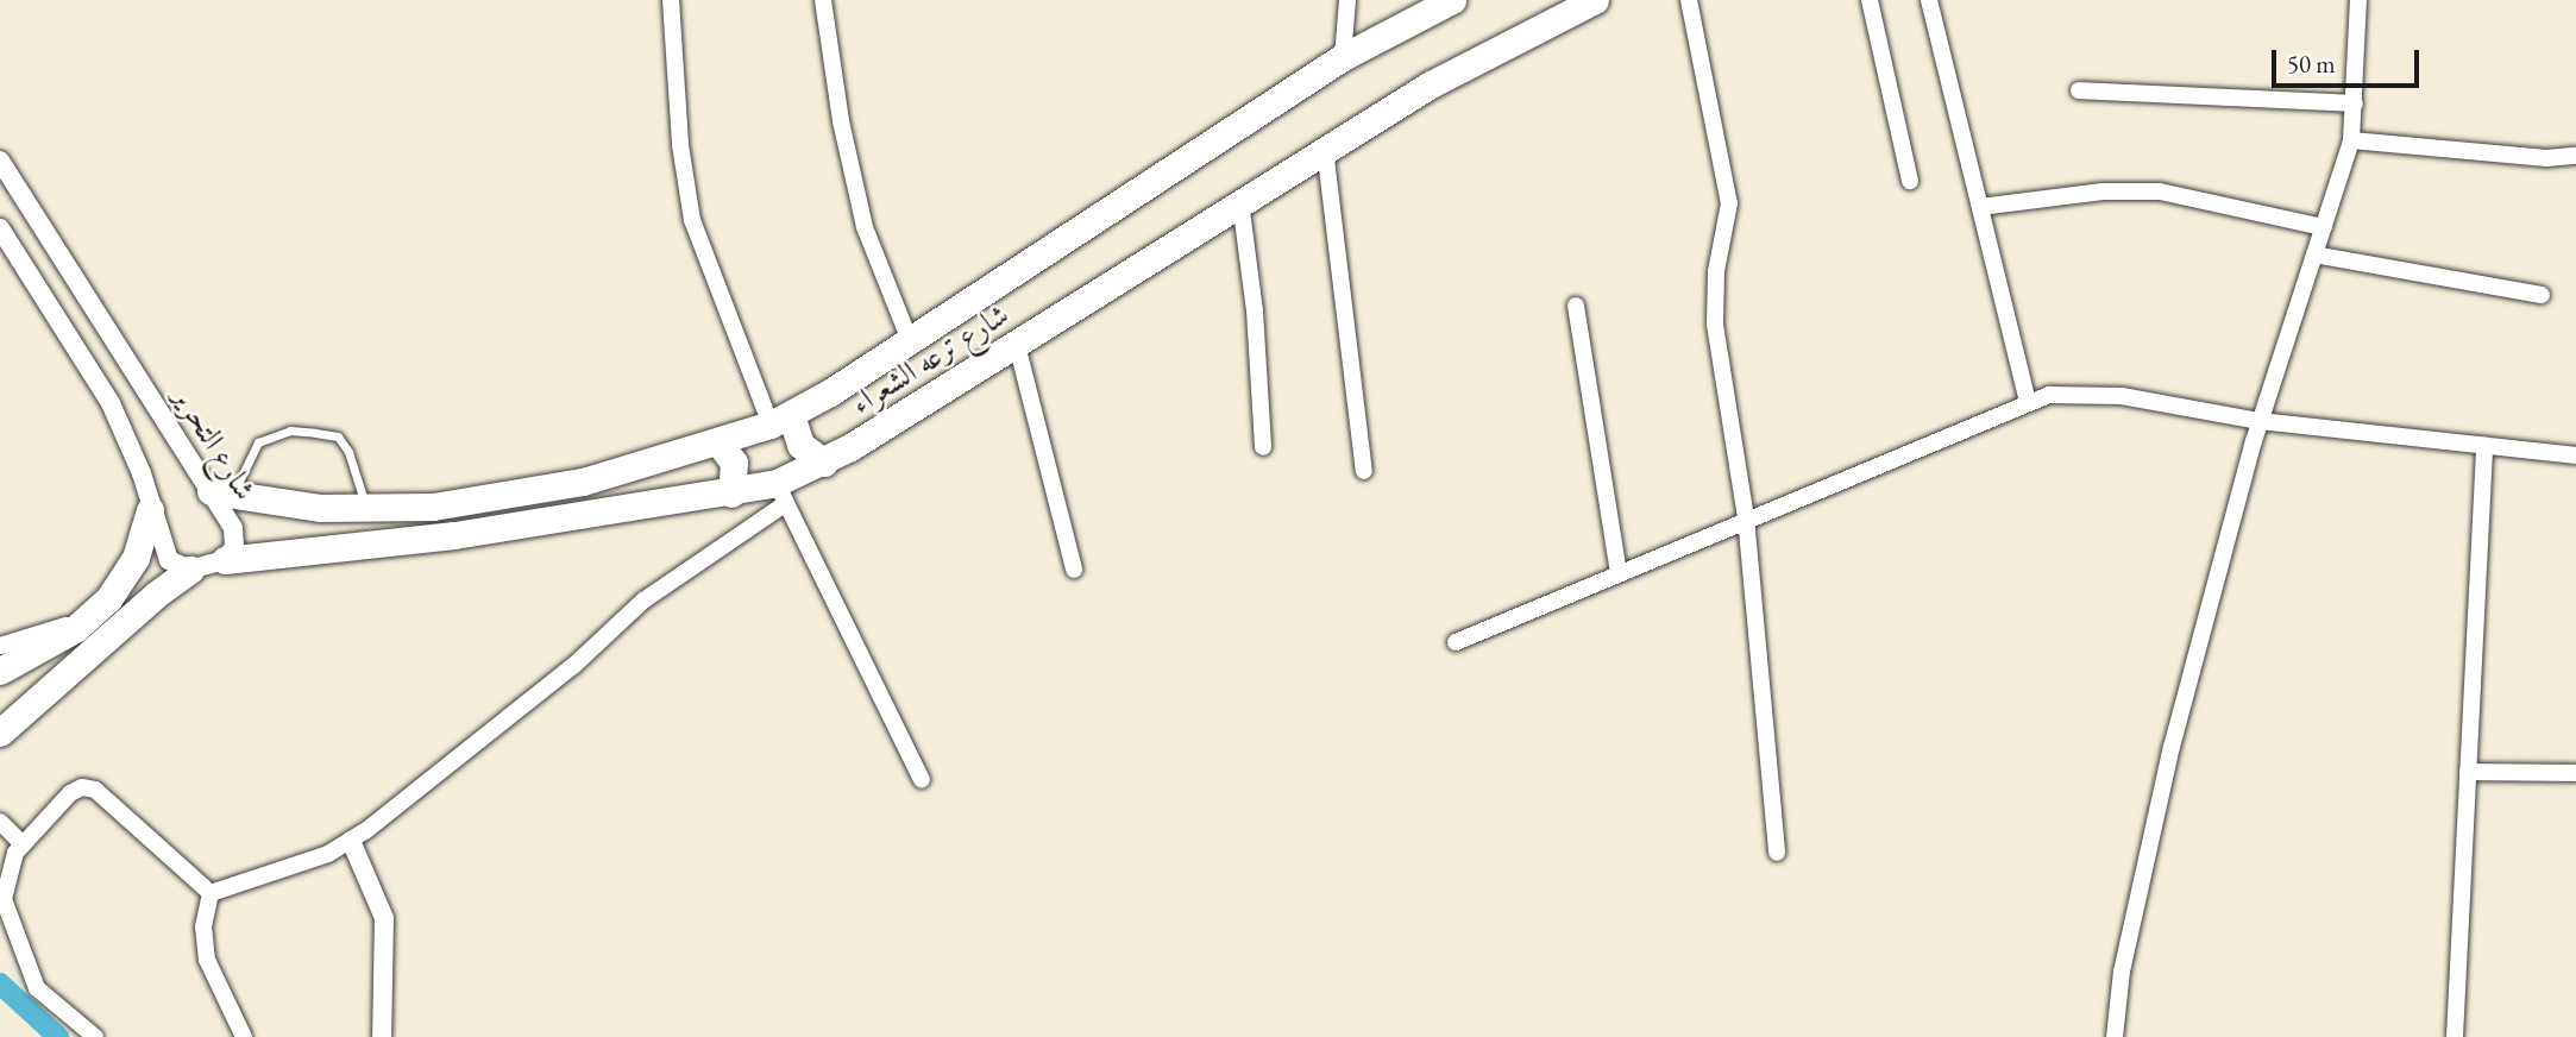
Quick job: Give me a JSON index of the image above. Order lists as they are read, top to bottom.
{
  "streets": {
    "highway": ["شارع ترعه الشعراء"],
    "street": ["شارع التحرير"]
  },
  "crossings": [
    ["شارع ترعه الشعراء", "شارع التحرير"]
  ],
  "scale_bar": "50 m"
}
